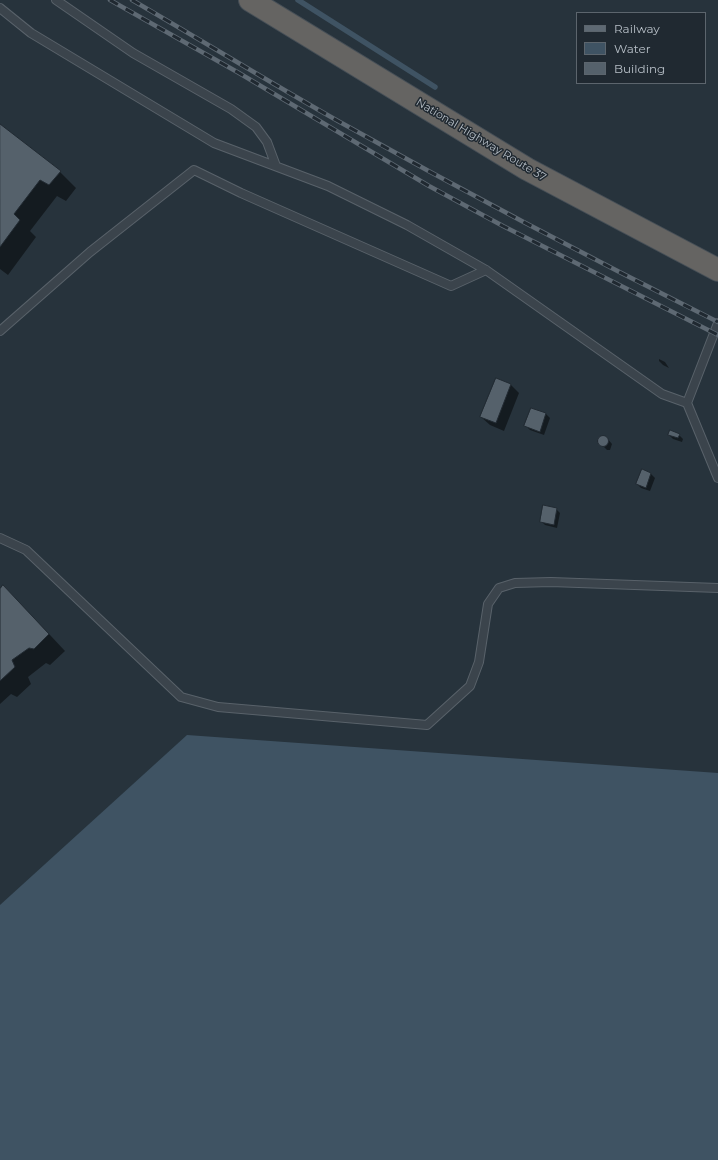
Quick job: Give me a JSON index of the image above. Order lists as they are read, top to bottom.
{
  "streets": {
    "highway": ["National Highway Route 37"]
  },
  "legend": ["Railway", "Water", "Building"]
}
